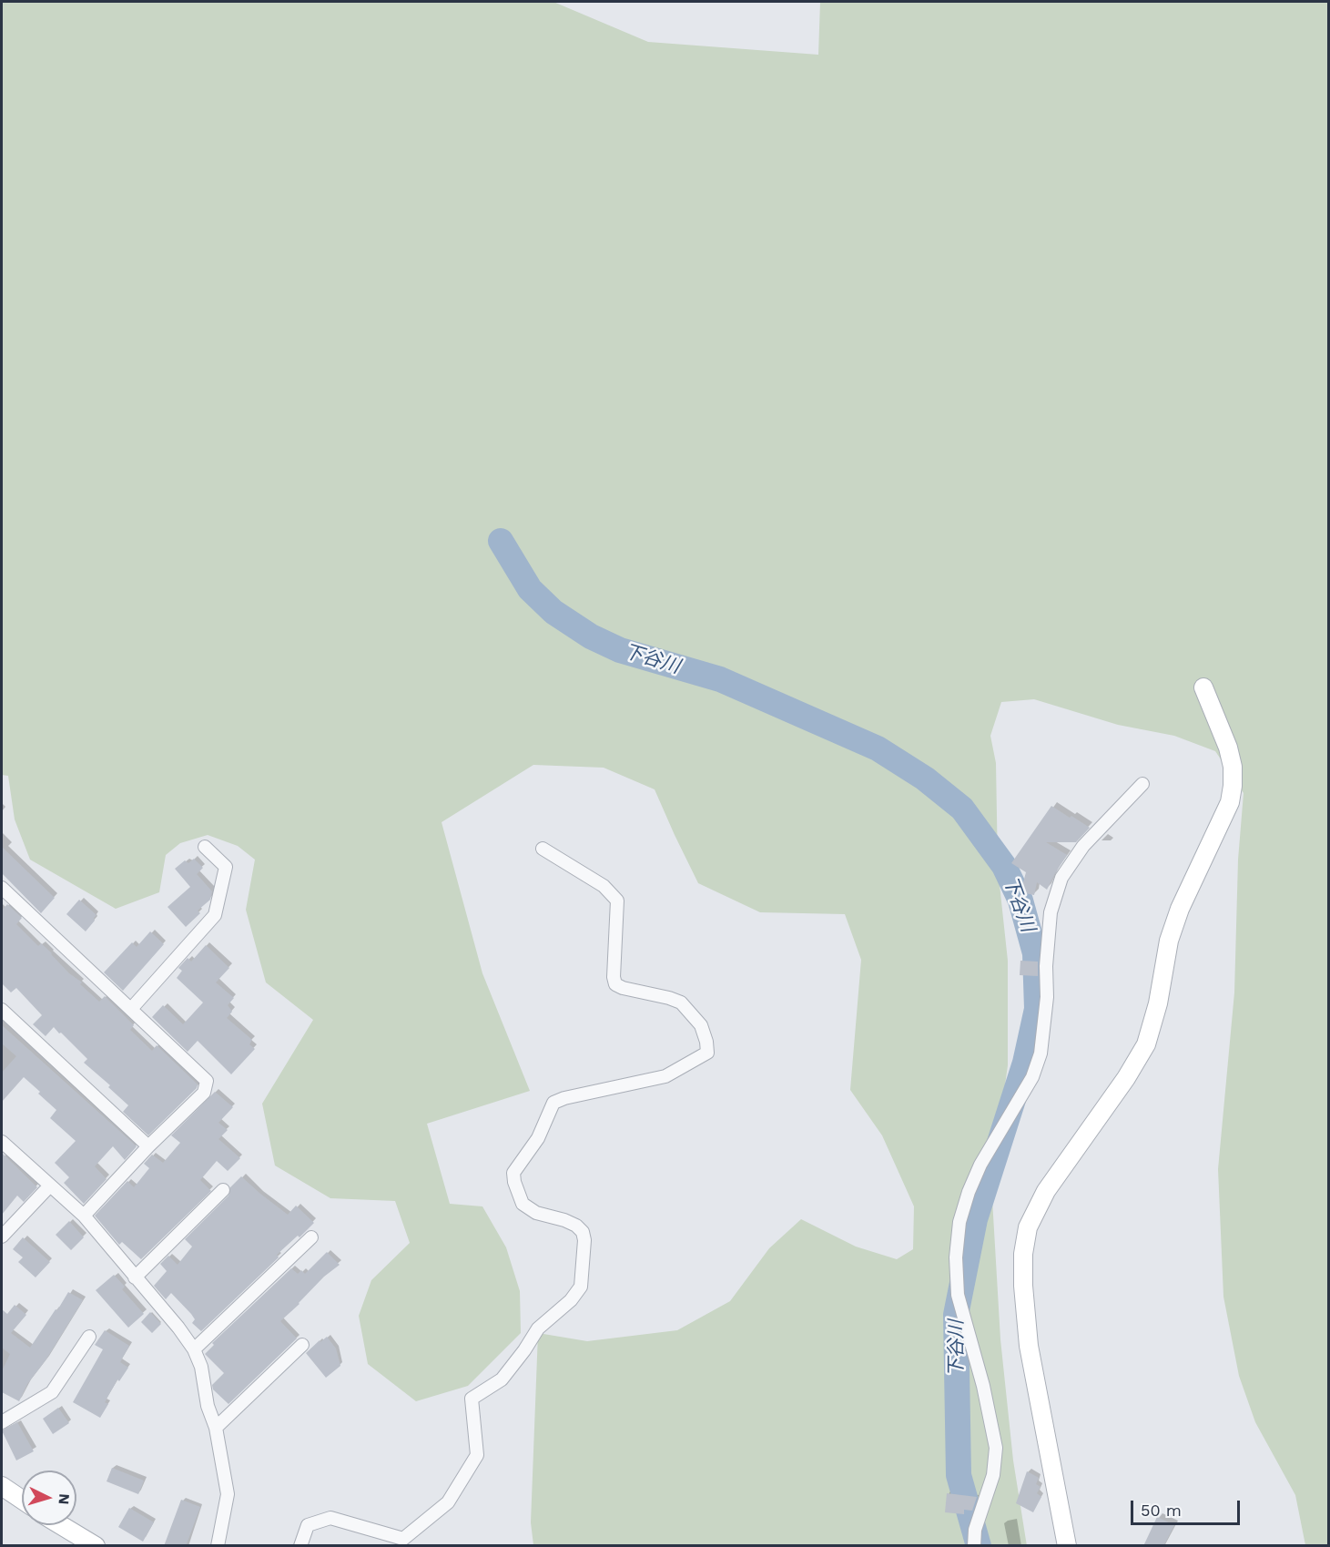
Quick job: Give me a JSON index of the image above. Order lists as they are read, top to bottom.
{
  "water": ["下谷川"],
  "scale_bar": "50 m",
  "north": "right"
}
